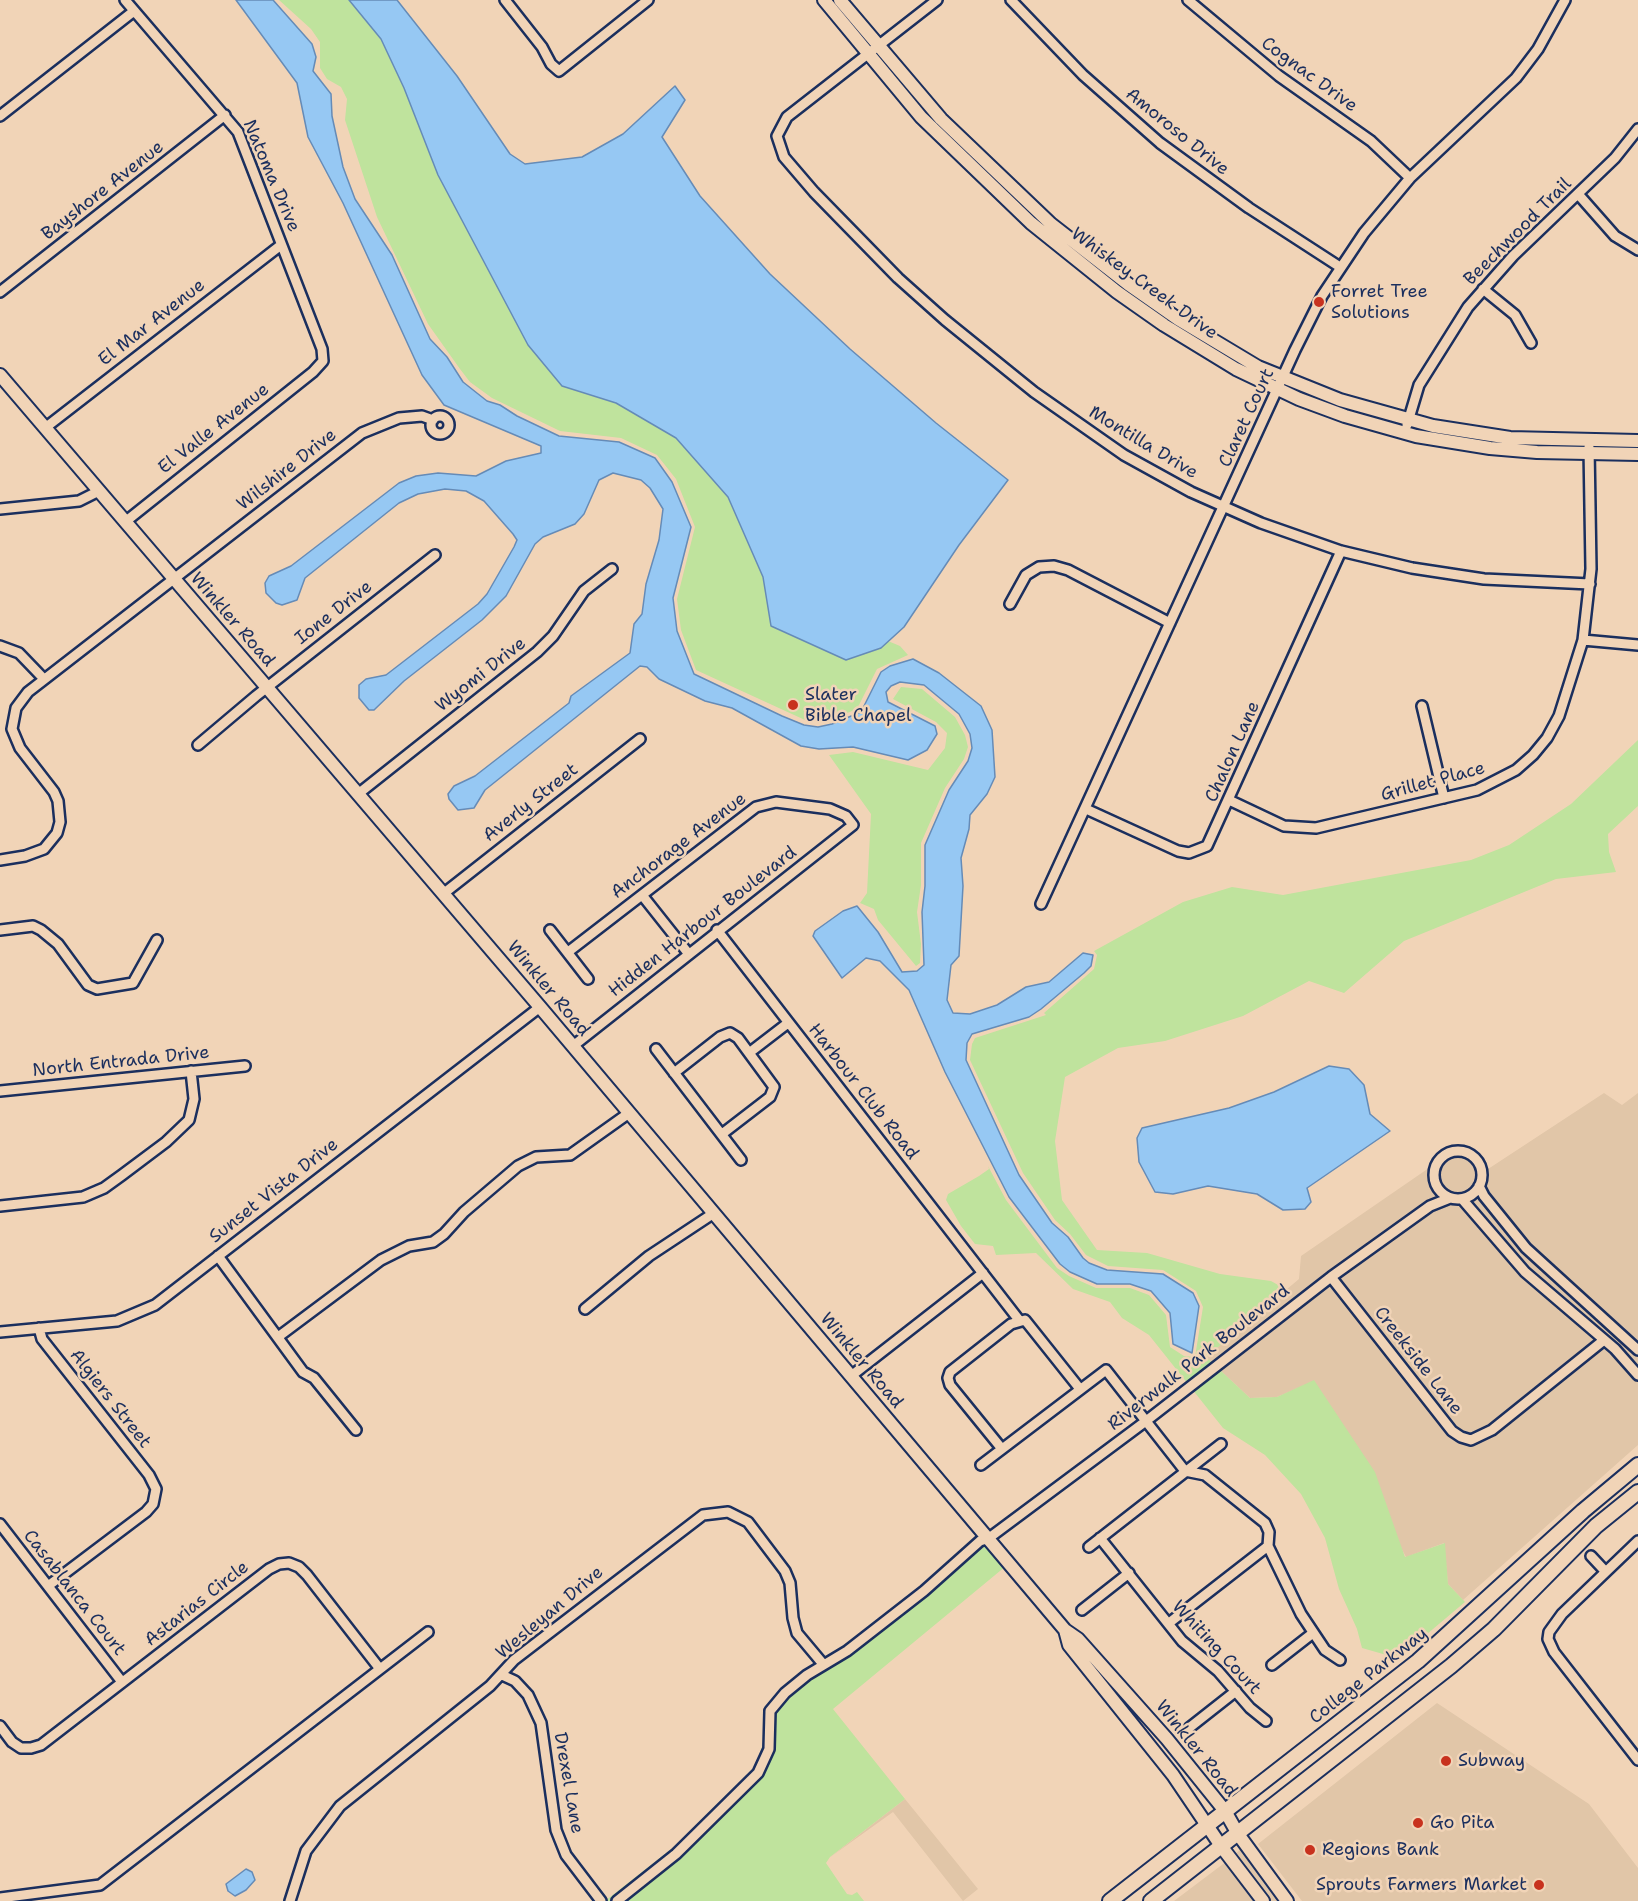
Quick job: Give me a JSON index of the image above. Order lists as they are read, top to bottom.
{
  "streets": {
    "main road": ["College Parkway"],
    "street": [
      "Cognac Drive",
      "Amoroso Drive",
      "Natoma Drive",
      "Bayshore Avenue",
      "Beechwood Trail",
      "Whiskey Creek Drive",
      "El Mar Avenue",
      "Claret Court",
      "El Valle Avenue",
      "Montilla Drive",
      "Wilshire Drive",
      "Ione Drive",
      "Winkler Road",
      "Wyomi Drive",
      "Chalon Lane",
      "Grillet Place",
      "Averly Street",
      "Anchorage Avenue",
      "Hidden Harbour Boulevard",
      "North Entrada Drive",
      "Harbour Club Road",
      "Sunset Vista Drive",
      "Riverwalk Park Boulevard",
      "Creekside Lane",
      "Algiers Street",
      "Casablanca Court",
      "Astarias Circle",
      "Wesleyan Drive",
      "Whiting Court",
      "Drexel Lane"
    ]
  },
  "crossings": [
    ["Cognac Drive", "Claret Court"],
    ["Amoroso Drive", "Claret Court"],
    ["Natoma Drive", "Bayshore Avenue"],
    ["Natoma Drive", "El Mar Avenue"],
    ["Natoma Drive", "El Valle Avenue"],
    ["Beechwood Trail", "Whiskey Creek Drive"],
    ["Whiskey Creek Drive", "Claret Court"],
    ["Whiskey Creek Drive", "Montilla Drive"],
    ["Whiskey Creek Drive", "Grillet Place"],
    ["El Mar Avenue", "Winkler Road"],
    ["Claret Court", "Montilla Drive"],
    ["Claret Court", "Chalon Lane"],
    ["El Valle Avenue", "Winkler Road"],
    ["Montilla Drive", "Chalon Lane"],
    ["Montilla Drive", "Grillet Place"],
    ["Wilshire Drive", "Winkler Road"],
    ["Ione Drive", "Winkler Road"],
    ["Winkler Road", "Wyomi Drive"],
    ["Winkler Road", "Averly Street"],
    ["Winkler Road", "Hidden Harbour Boulevard"],
    ["Winkler Road", "Sunset Vista Drive"],
    ["Winkler Road", "Riverwalk Park Boulevard"],
    ["Winkler Road", "College Parkway"],
    ["Chalon Lane", "Grillet Place"],
    ["Anchorage Avenue", "Hidden Harbour Boulevard"],
    ["Hidden Harbour Boulevard", "Harbour Club Road"],
    ["Sunset Vista Drive", "Algiers Street"],
    ["Riverwalk Park Boulevard", "Creekside Lane"],
    ["Riverwalk Park Boulevard", "Wesleyan Drive"],
    ["Algiers Street", "Casablanca Court"],
    ["Casablanca Court", "Astarias Circle"],
    ["Wesleyan Drive", "Drexel Lane"]
  ],
  "places": [
    "Forret Tree Solutions",
    "Slater Bible Chapel",
    "Subway",
    "Go Pita",
    "Regions Bank",
    "Sprouts Farmers Market"
  ]
}
